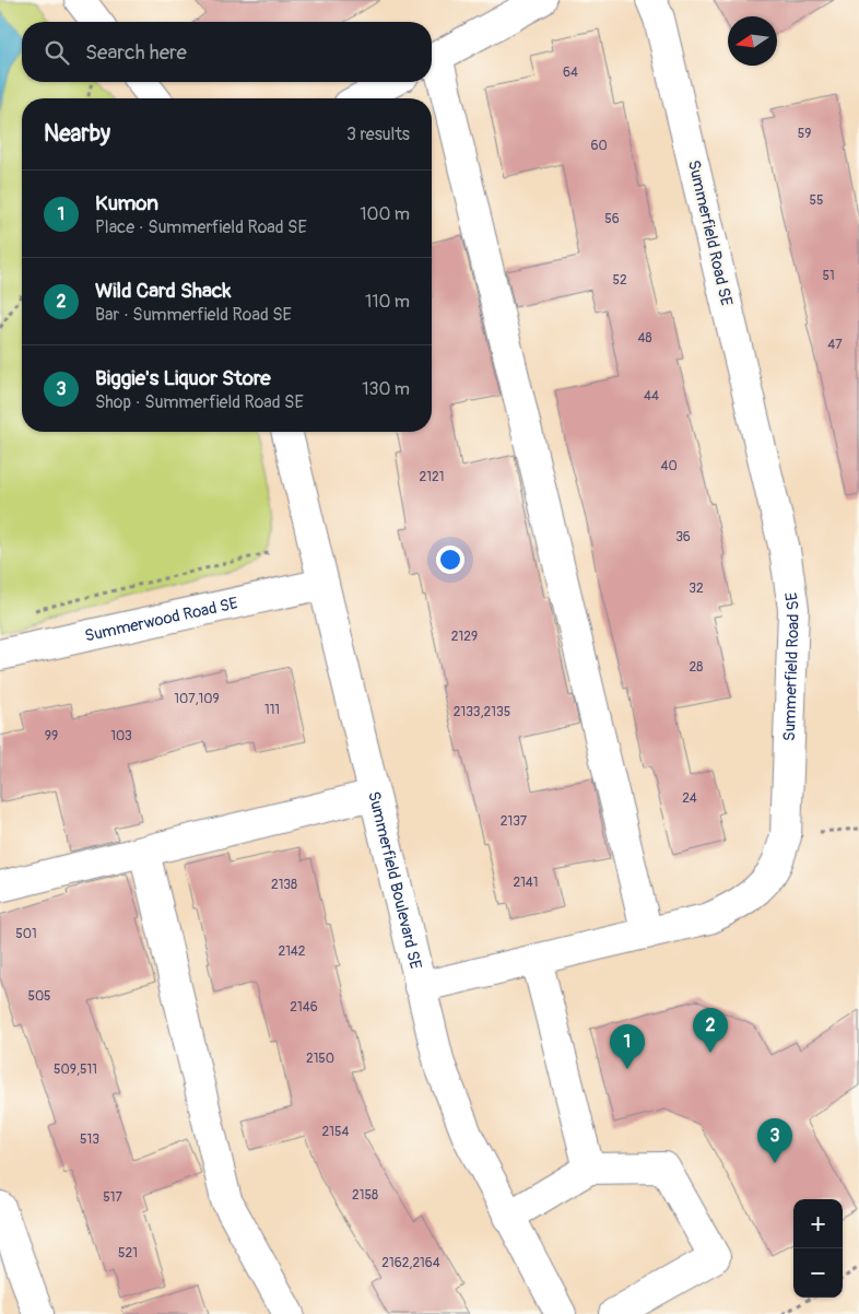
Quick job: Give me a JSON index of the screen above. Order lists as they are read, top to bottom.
{
  "streets": {
    "street": ["Summerfield Road SE", "Summerwood Road SE", "Summerfield Boulevard SE"]
  },
  "crossings": [
    ["Summerfield Road SE", "Summerfield Boulevard SE"],
    ["Summerwood Road SE", "Summerfield Boulevard SE"]
  ],
  "house_numbers": [
    "64",
    "59",
    "60",
    "55",
    "56",
    "51",
    "52",
    "48",
    "47",
    "44",
    "40",
    "2121",
    "36",
    "32",
    "2129",
    "28",
    "107,109",
    "111",
    "2133,2135",
    "99",
    "103",
    "24",
    "2137",
    "2141",
    "2138",
    "501",
    "2142",
    "505",
    "2146",
    "2150",
    "509,511",
    "2154",
    "513",
    "2158",
    "517",
    "521",
    "2162,2164"
  ],
  "north": "left",
  "page": {
    "search": "Search here",
    "heading": ["Nearby", "3 results"],
    "list": [
      {
        "mark": "1",
        "name": "Kumon",
        "note": "Place · Summerfield Road SE",
        "value": "100 m"
      },
      {
        "mark": "2",
        "name": "Wild Card Shack",
        "note": "Bar · Summerfield Road SE",
        "value": "110 m"
      },
      {
        "mark": "3",
        "name": "Biggie's Liquor Store",
        "note": "Shop · Summerfield Road SE",
        "value": "130 m"
      }
    ],
    "pins": ["2", "1", "3"],
    "map_buttons": ["+", "−"]
  }
}
